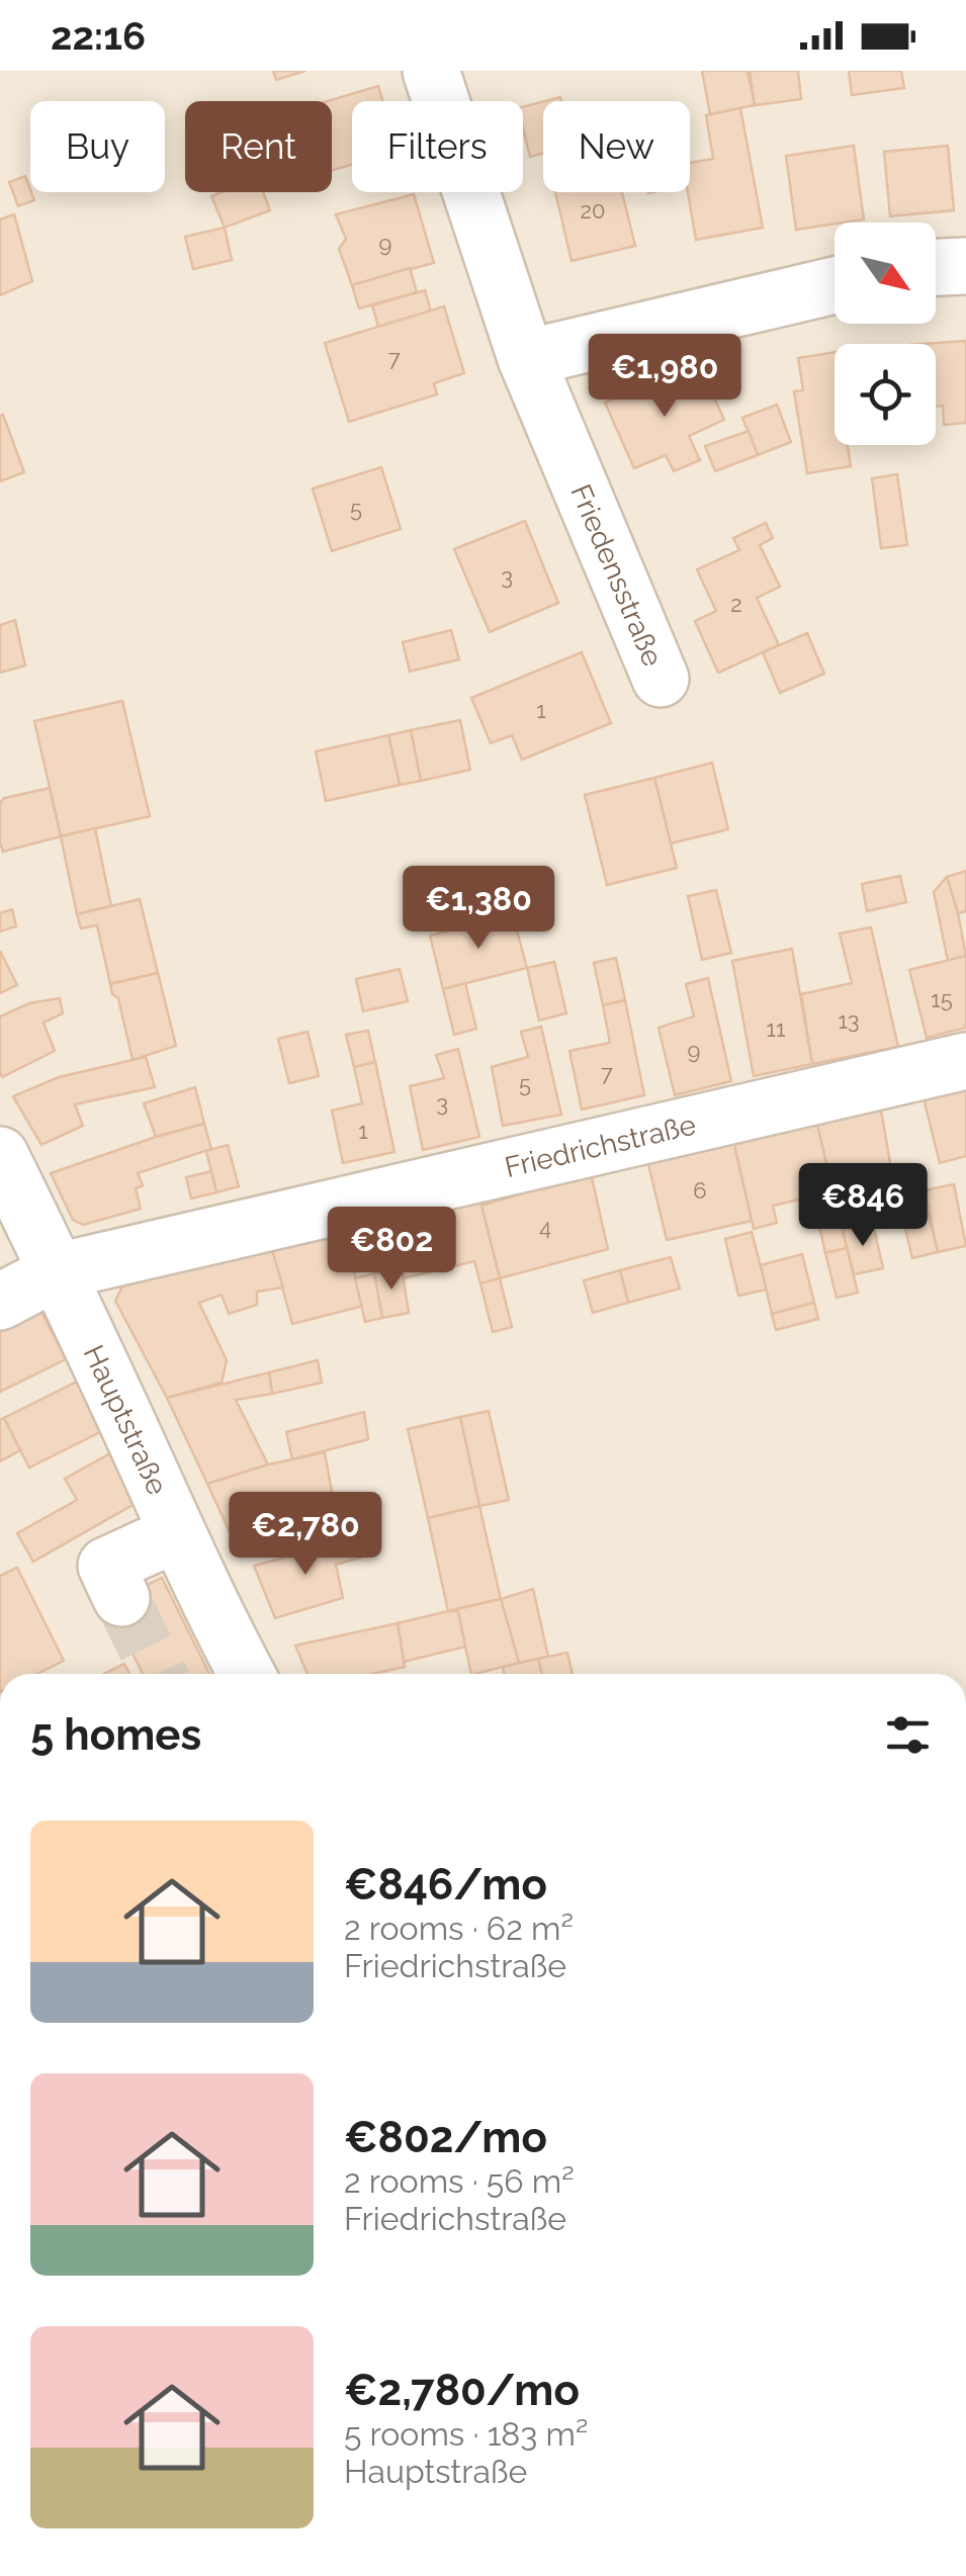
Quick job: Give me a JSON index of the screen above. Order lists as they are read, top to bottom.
{
  "streets": {
    "street": ["Friedensstraße", "Friedrichstraße", "Hauptstraße"]
  },
  "crossings": [
    ["Friedrichstraße", "Hauptstraße"]
  ],
  "house_numbers": [
    "20",
    "9",
    "7",
    "5",
    "3",
    "2",
    "1",
    "15",
    "13",
    "11",
    "9",
    "7",
    "5",
    "3",
    "1",
    "6",
    "4"
  ],
  "north": "bottom right",
  "page": {
    "status": "22:16",
    "chip": [
      "Buy",
      "Rent",
      "Filters",
      "New"
    ],
    "price": [
      "€1,980",
      "€1,380",
      "€846",
      "€802",
      "€2,780"
    ],
    "heading": "5 homes",
    "list": [
      {
        "name": "€846/mo",
        "note": "2 rooms · 62 m² · Friedrichstraße"
      },
      {
        "name": "€802/mo",
        "note": "2 rooms · 56 m² · Friedrichstraße"
      },
      {
        "name": "€2,780/mo",
        "note": "5 rooms · 183 m² · Hauptstraße"
      }
    ]
  }
}
